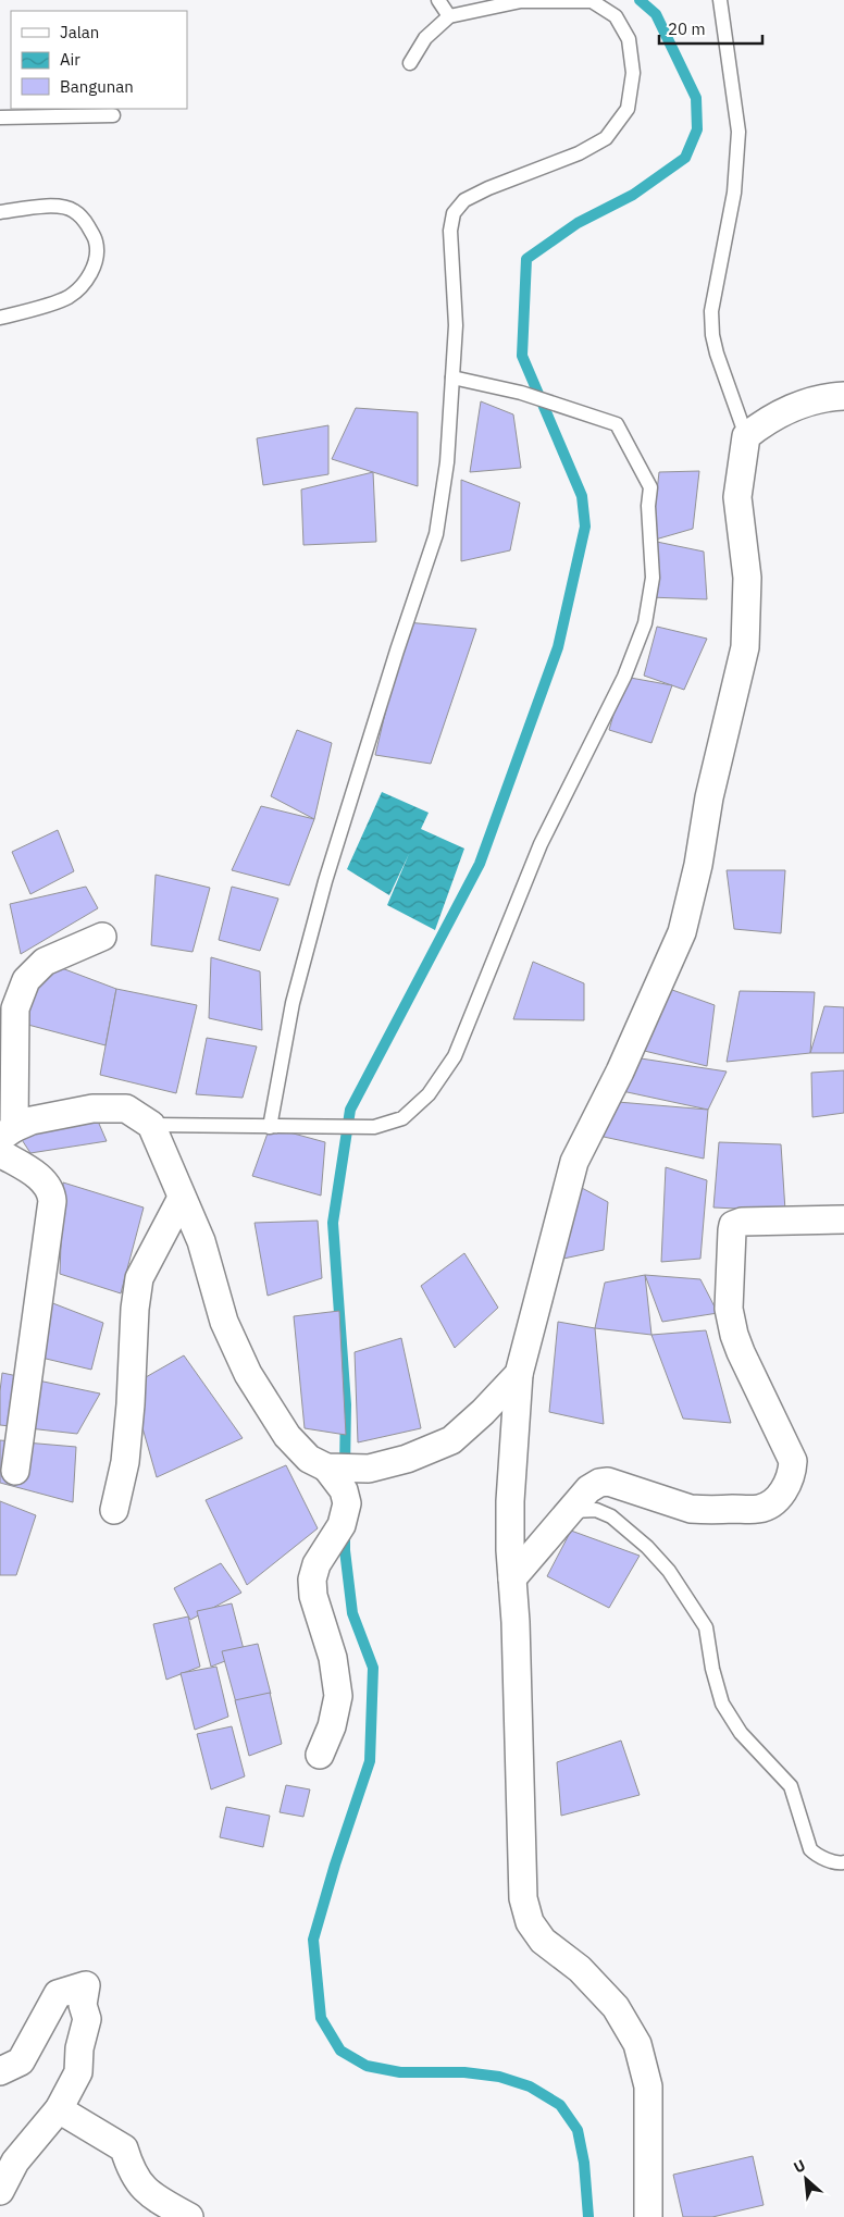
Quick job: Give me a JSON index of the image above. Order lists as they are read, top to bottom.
{
  "legend": ["Jalan", "Air", "Bangunan"],
  "scale_bar": "20 m",
  "north": "top left"
}
